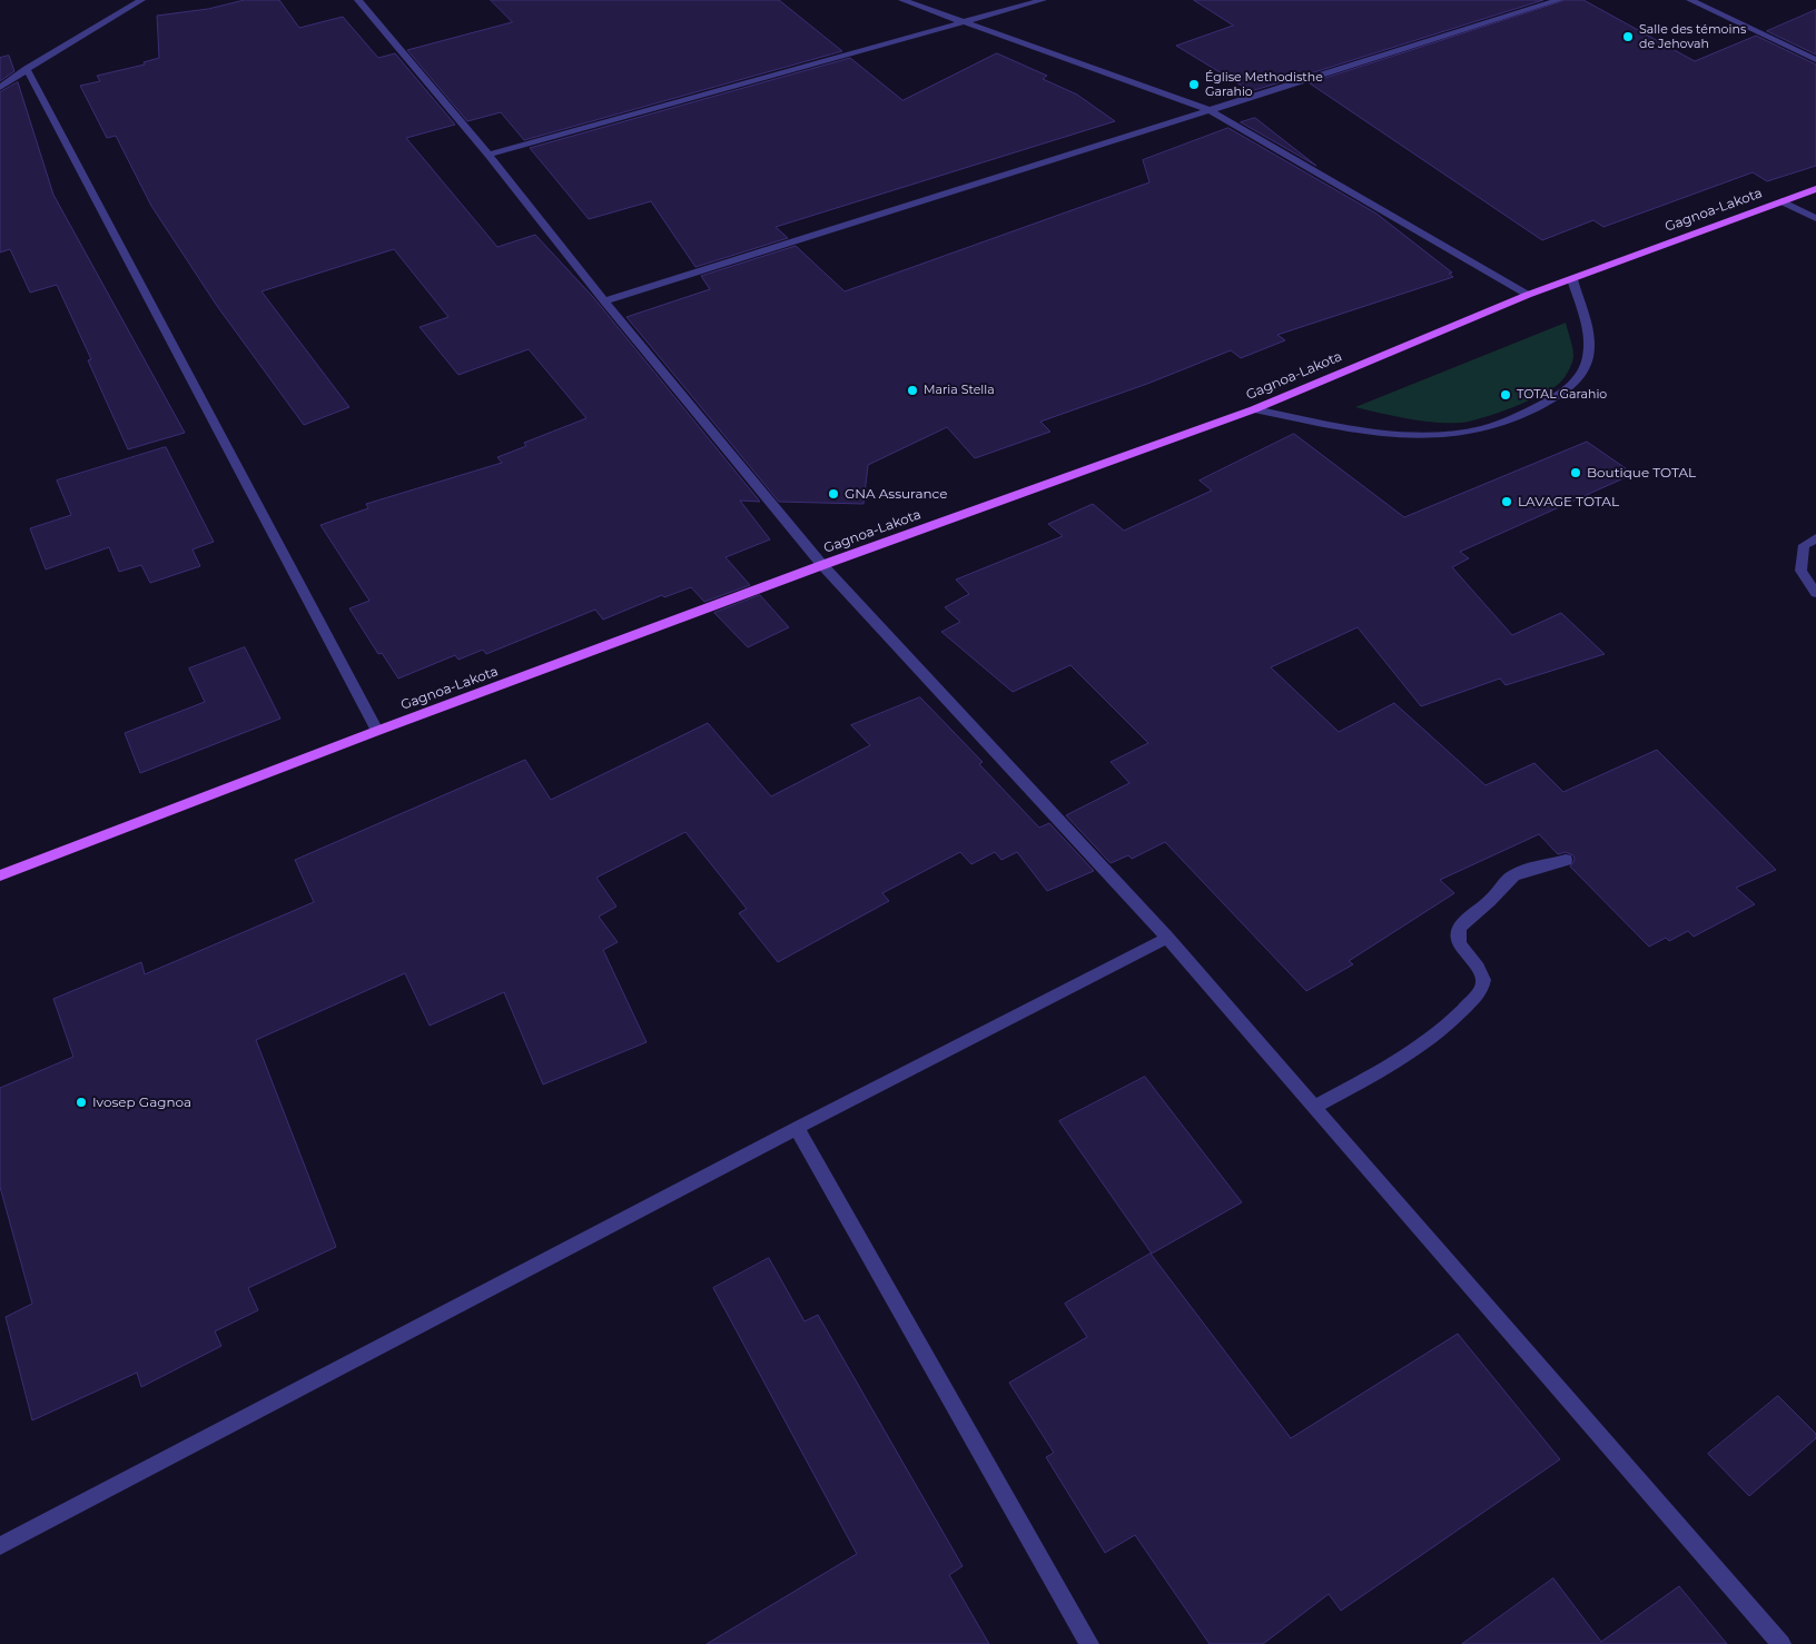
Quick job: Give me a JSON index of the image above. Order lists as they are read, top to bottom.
{
  "streets": {
    "main road": ["Gagnoa-Lakota"]
  },
  "places": [
    "Salle des témoins de Jehovah",
    "Église Methodisthe Garahio",
    "Maria Stella",
    "TOTAL Garahio",
    "Boutique TOTAL",
    "GNA Assurance",
    "LAVAGE TOTAL",
    "Ivosep Gagnoa"
  ]
}
